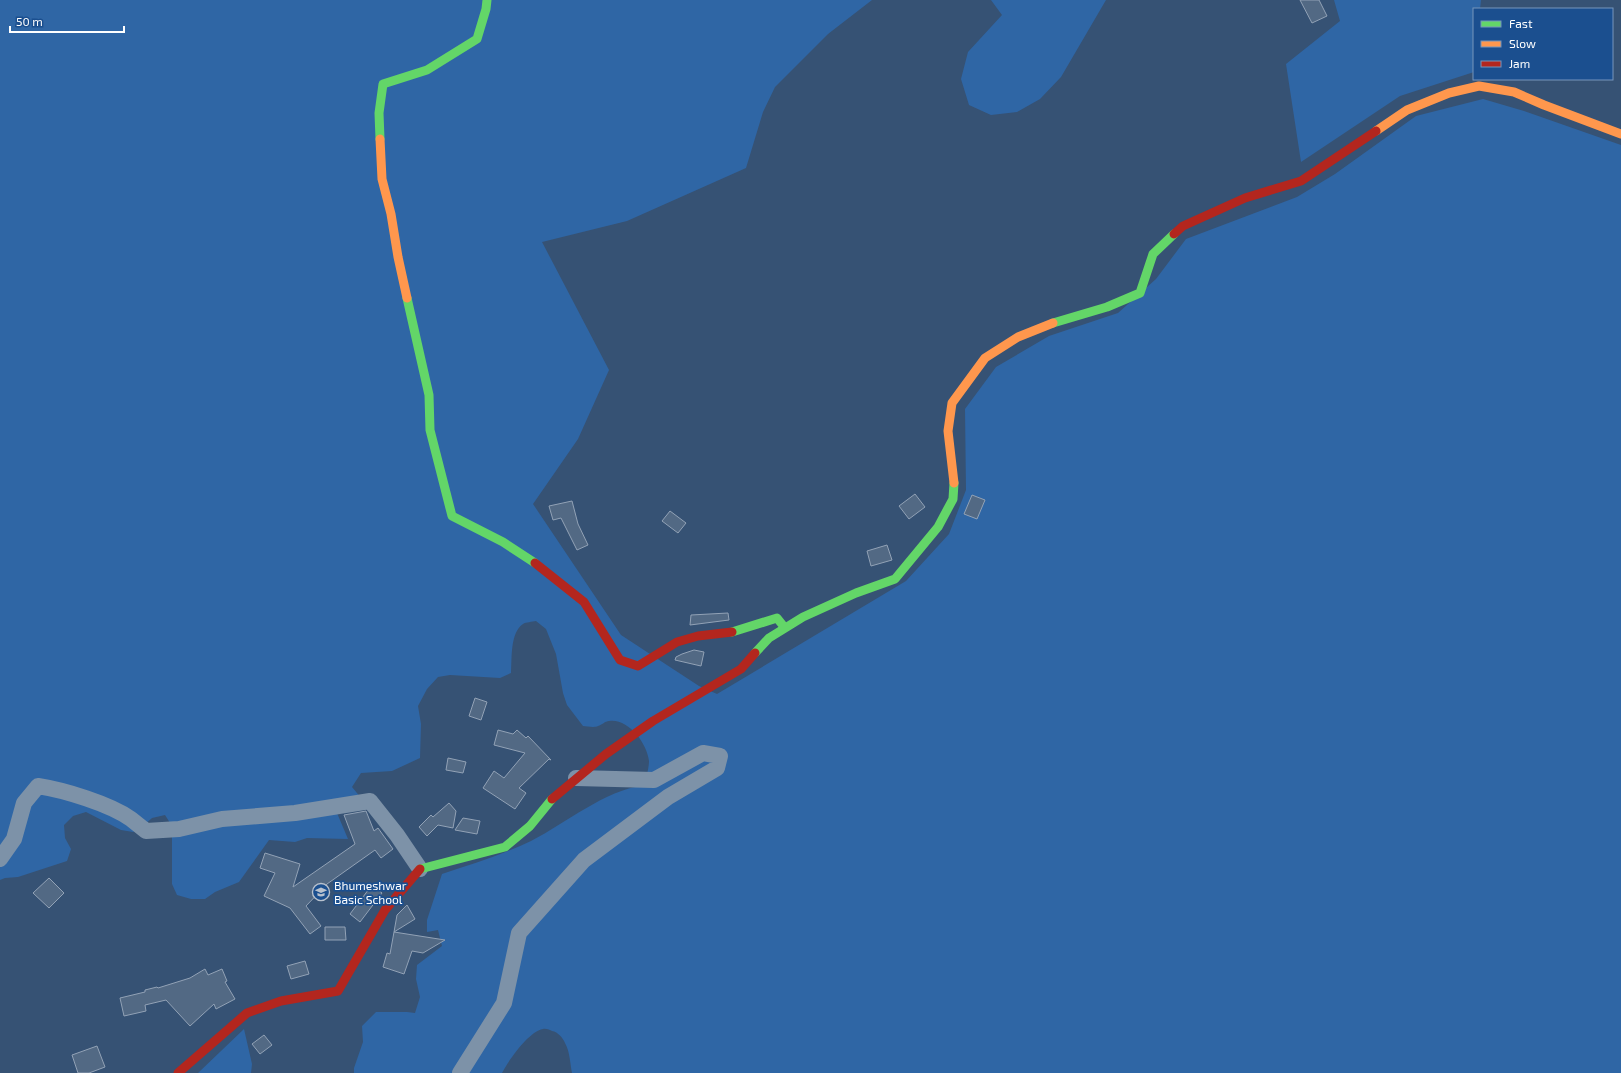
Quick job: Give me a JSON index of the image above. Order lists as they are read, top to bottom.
{
  "places": {
    "school or university": ["Bhumeshwar Basic School"]
  },
  "legend": ["Fast", "Slow", "Jam"],
  "scale_bar": "50 m"
}
